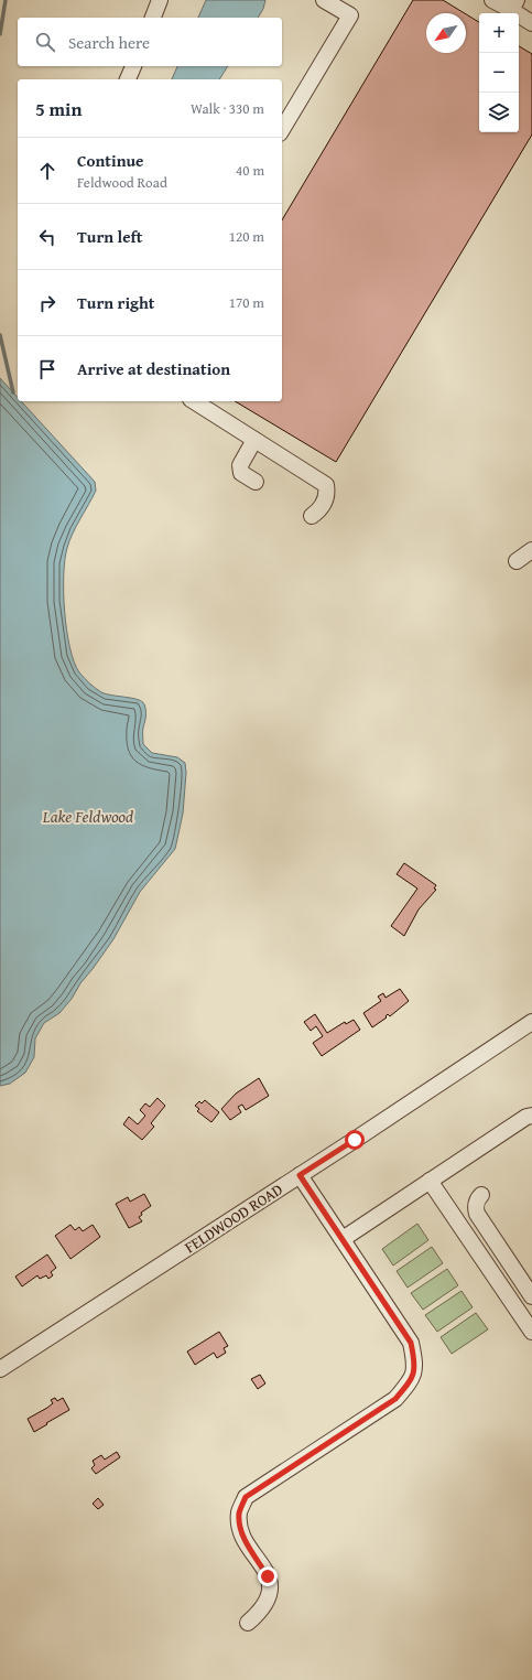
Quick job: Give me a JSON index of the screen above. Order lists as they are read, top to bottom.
{
  "streets": {
    "street": ["FELDWOOD ROAD"]
  },
  "water": ["Lake Feldwood"],
  "north": "bottom left",
  "page": {
    "map_buttons": ["+", "−"],
    "search": "Search here",
    "heading": ["5 min", "Walk · 330 m"],
    "list": [
      ["Continue", "Feldwood Road", "40 m"],
      ["Turn left", "120 m"],
      ["Turn right", "170 m"],
      "Arrive at destination"
    ]
  }
}
